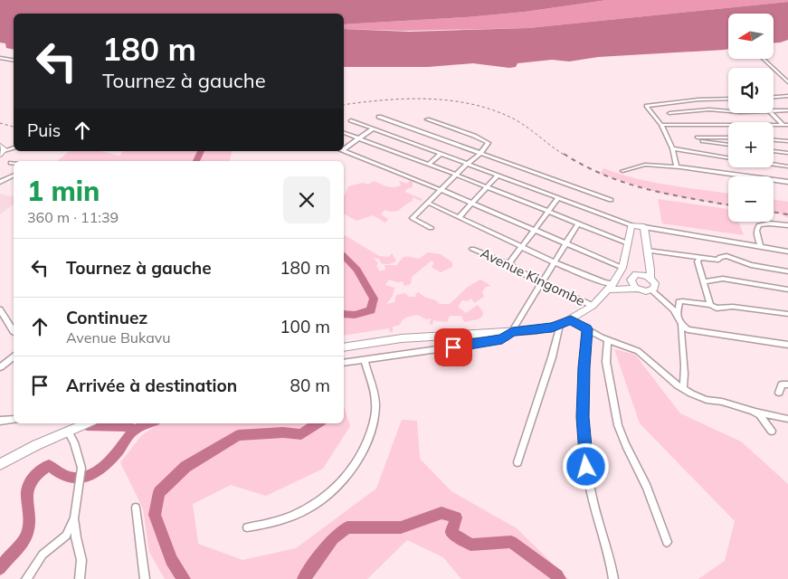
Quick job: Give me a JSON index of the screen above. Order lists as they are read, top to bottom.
{
  "streets": {
    "street": ["Avenue Kingombe"]
  },
  "north": "left",
  "page": {
    "map_buttons": ["+", "−"],
    "turn": ["180 m", "Tournez à gauche"],
    "then": "Puis",
    "heading": ["1 min", "360 m · 11:39"],
    "list": [
      {
        "name": "Tournez à gauche",
        "value": "180 m"
      },
      {
        "name": "Continuez",
        "note": "Avenue Bukavu",
        "value": "100 m"
      },
      {
        "name": "Arrivée à destination",
        "value": "80 m"
      }
    ]
  }
}
